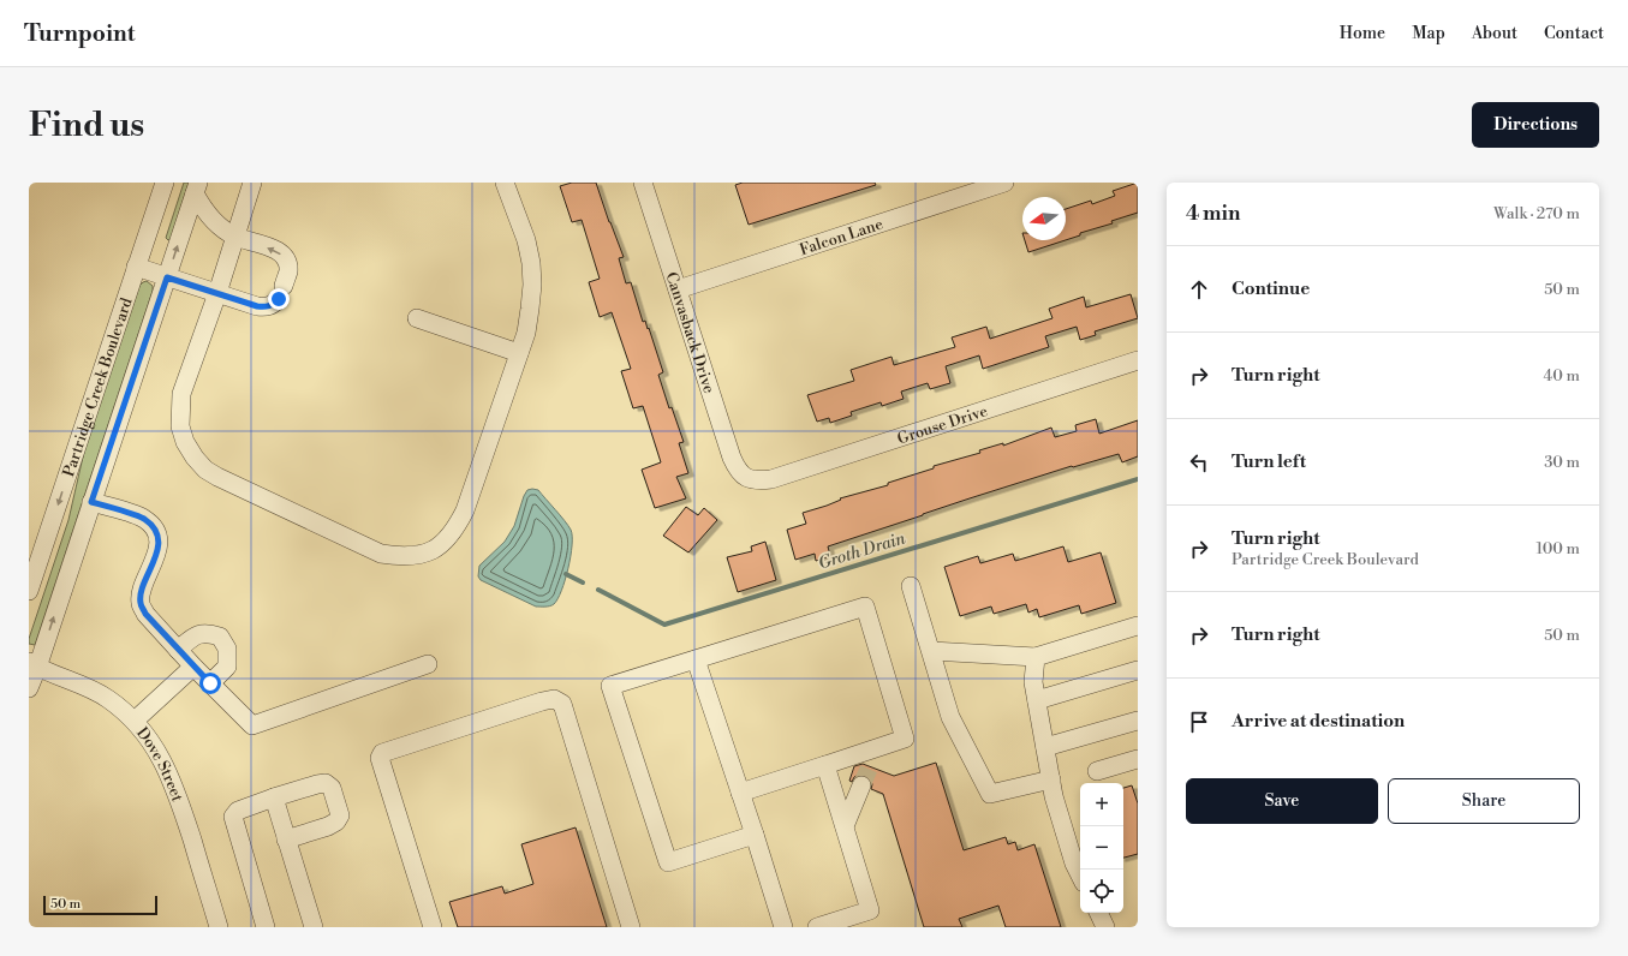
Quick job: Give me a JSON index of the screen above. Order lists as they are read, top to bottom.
{
  "streets": {
    "street": [
      "Falcon Lane",
      "Canvasback Drive",
      "Partridge Creek Boulevard",
      "Grouse Drive",
      "Dove Street"
    ]
  },
  "crossings": [
    ["Falcon Lane", "Canvasback Drive"],
    ["Canvasback Drive", "Grouse Drive"],
    ["Partridge Creek Boulevard", "Dove Street"]
  ],
  "water": ["Groth Drain"],
  "scale_bar": "50 m",
  "north": "left",
  "page": {
    "header": "Turnpoint",
    "nav": [
      "Home",
      "Map",
      "About",
      "Contact"
    ],
    "buttons": [
      "Directions",
      ["Save", "Share"]
    ],
    "title": "Find us",
    "heading": ["4 min", "Walk · 270 m"],
    "list": [
      ["Continue", "50 m"],
      ["Turn right", "40 m"],
      ["Turn left", "30 m"],
      ["Turn right", "Partridge Creek Boulevard", "100 m"],
      ["Turn right", "50 m"],
      "Arrive at destination"
    ],
    "map_buttons": ["+", "−"],
    "scale": "50 m"
  }
}
